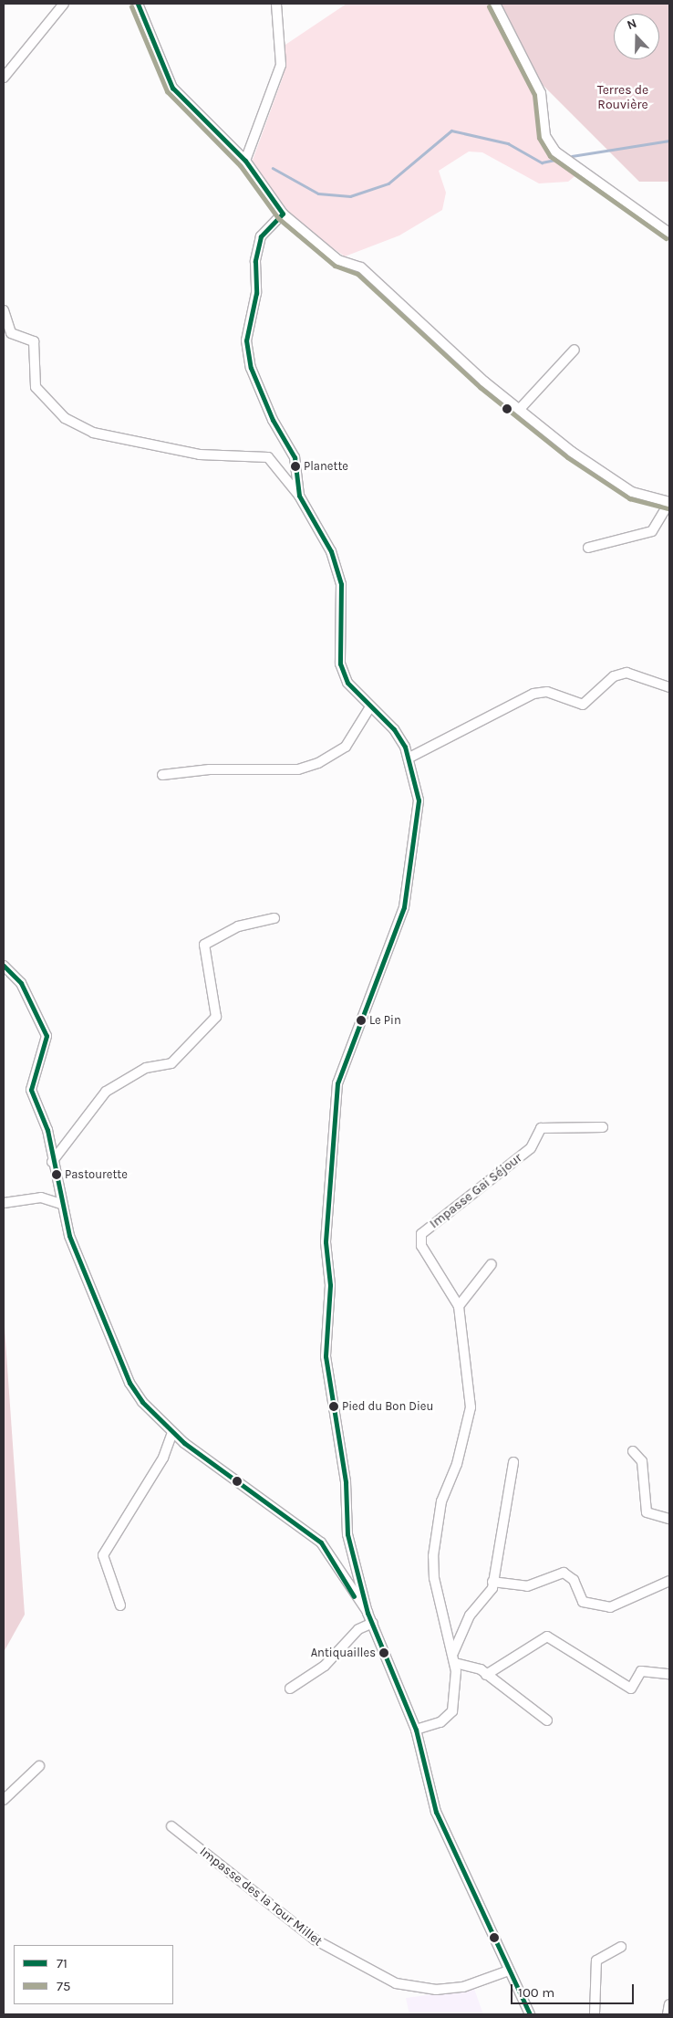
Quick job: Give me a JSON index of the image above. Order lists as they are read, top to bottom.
{
  "streets": {
    "street": ["Impasse Gai Séjour", "Impasse des la Tour Millet"]
  },
  "parks": ["Terres de Rouvière"],
  "places": [
    "Planette",
    "Le Pin",
    "Pastourette",
    "Pied du Bon Dieu",
    "Antiquailles"
  ],
  "lines": ["transit line 71", "transit line 75"],
  "legend": ["71", "75"],
  "scale_bar": "100 m",
  "north": "top"
}
